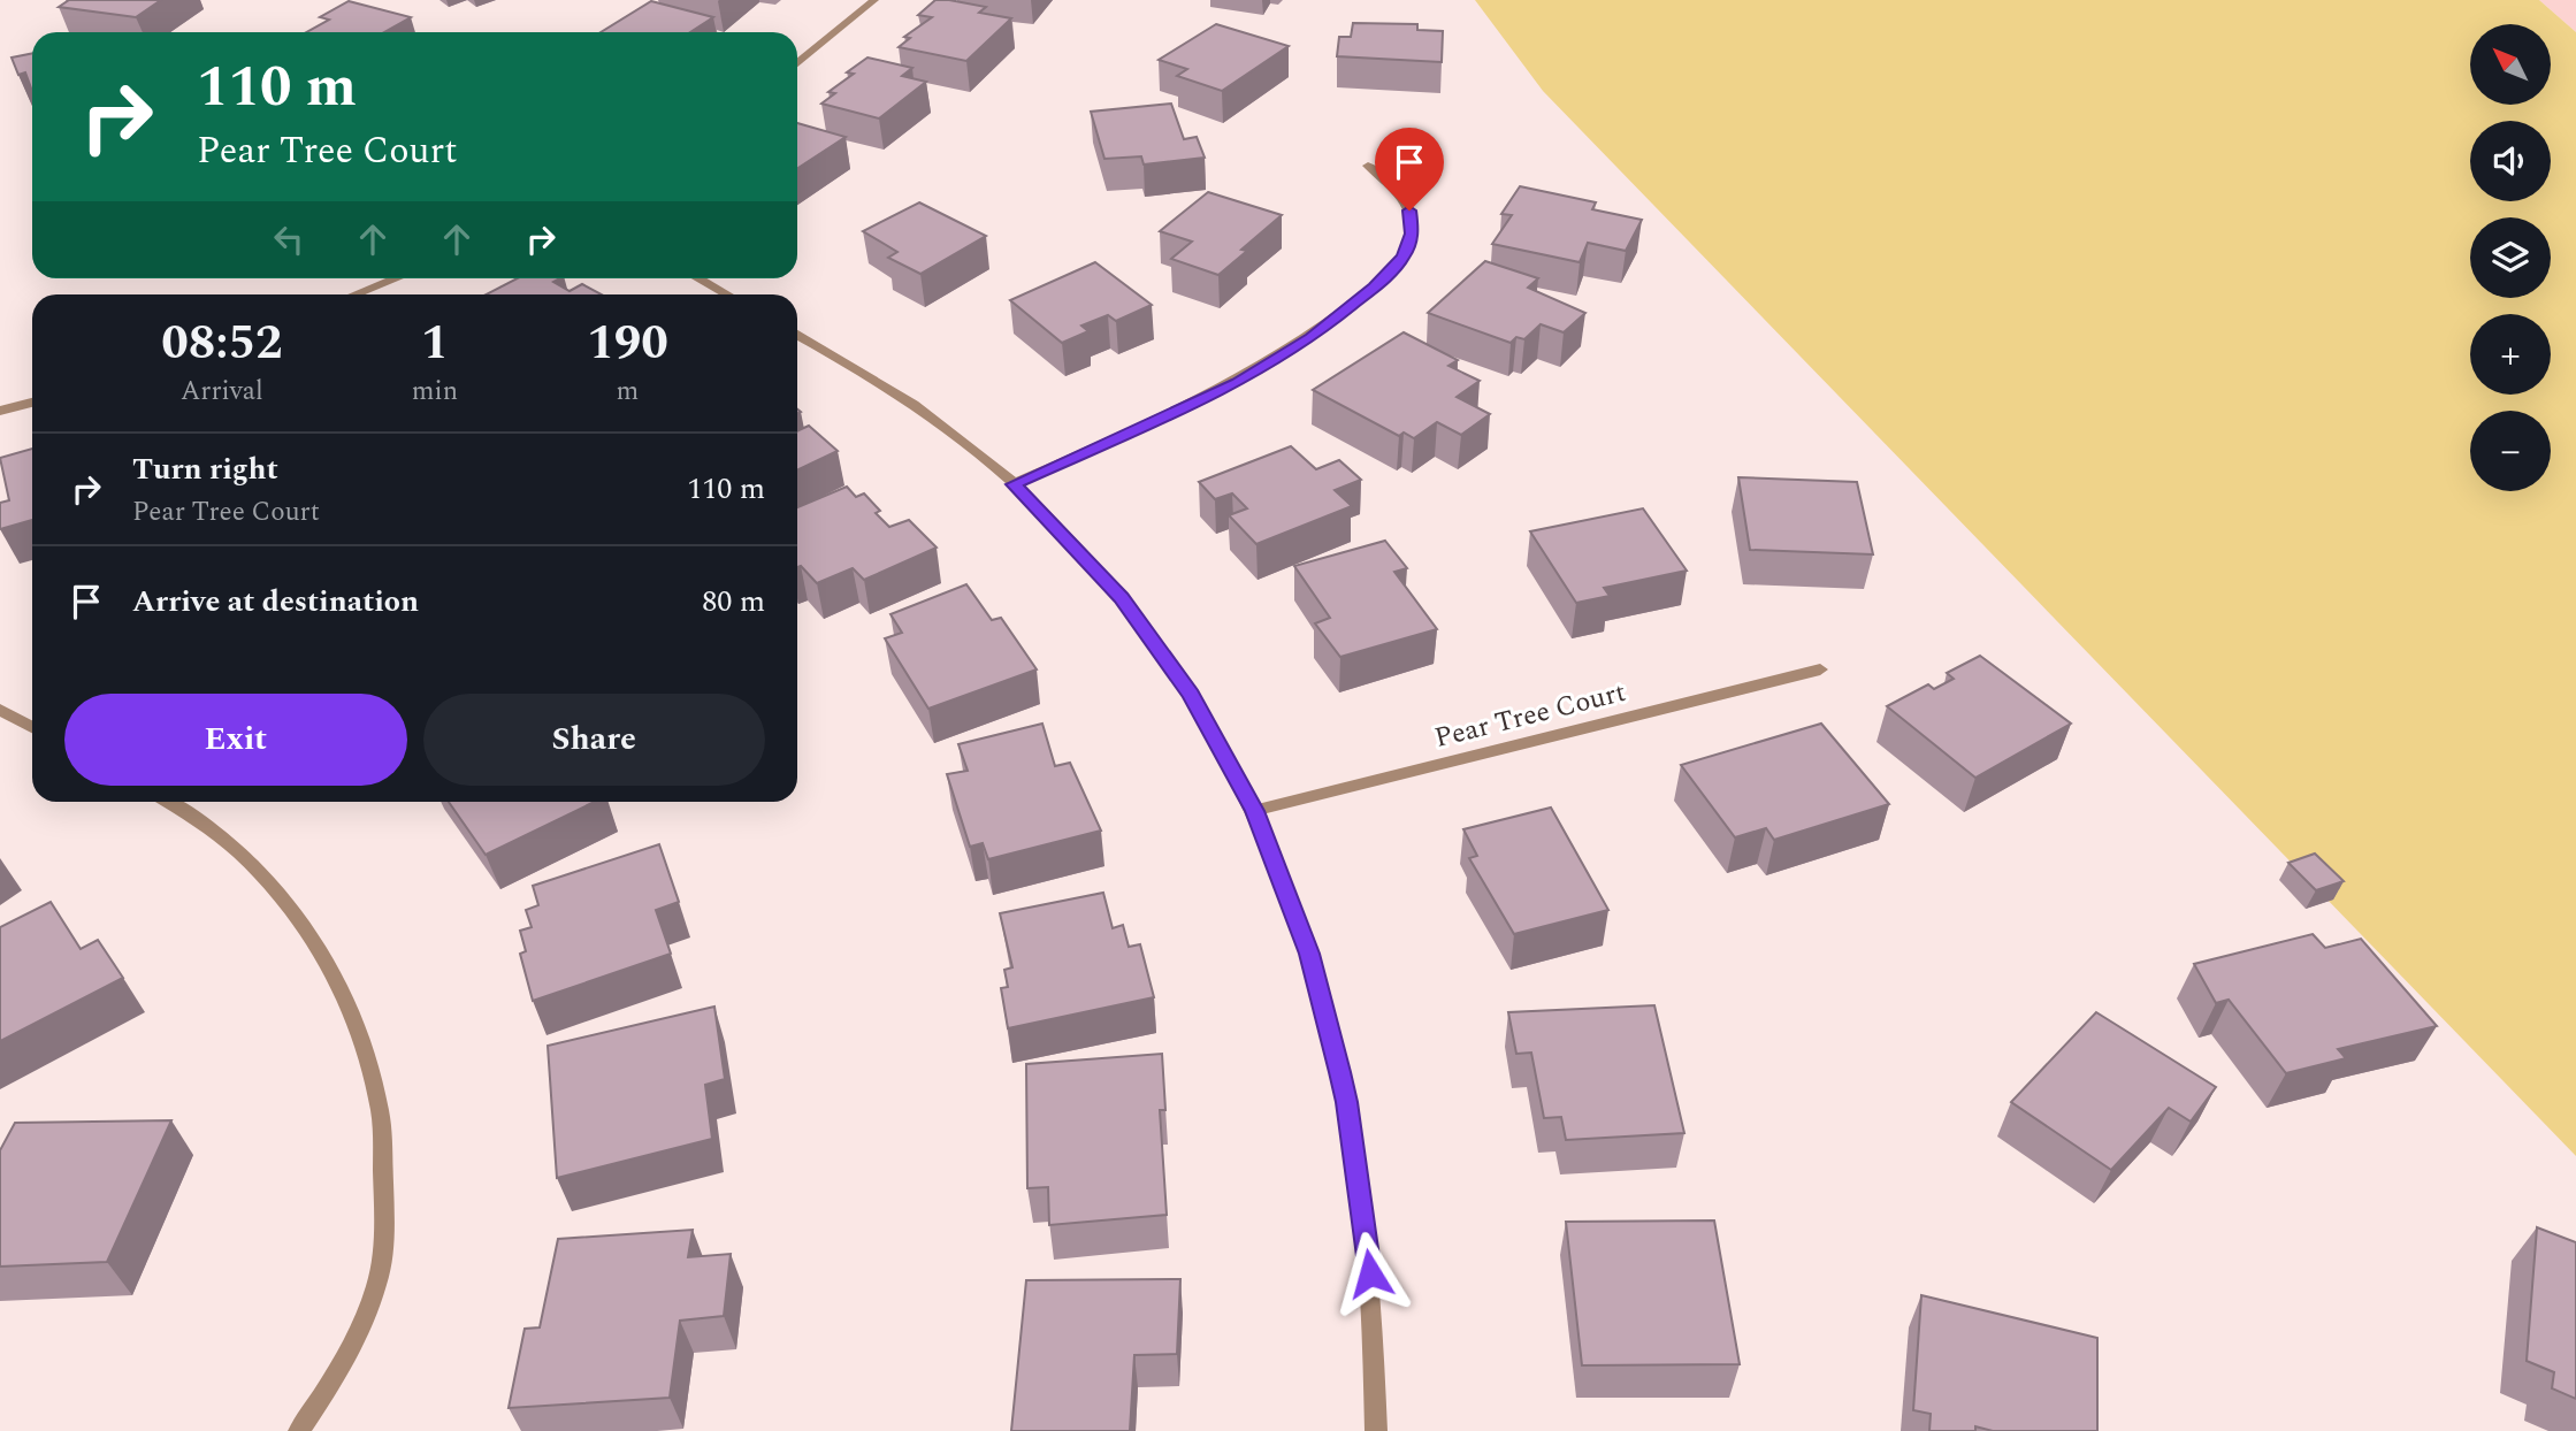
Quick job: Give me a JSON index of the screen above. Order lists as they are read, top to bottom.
{
  "streets": {
    "street": ["Pear Tree Court"]
  },
  "north": "top left",
  "page": {
    "map_buttons": ["+", "−"],
    "turn": ["110 m", "Pear Tree Court"],
    "eta": [
      "08:52",
      "Arrival",
      "1",
      "min",
      "190",
      "m"
    ],
    "list": [
      {
        "name": "Turn right",
        "note": "Pear Tree Court",
        "value": "110 m"
      },
      {
        "name": "Arrive at destination",
        "value": "80 m"
      }
    ],
    "buttons": ["Exit", "Share"]
  }
}
